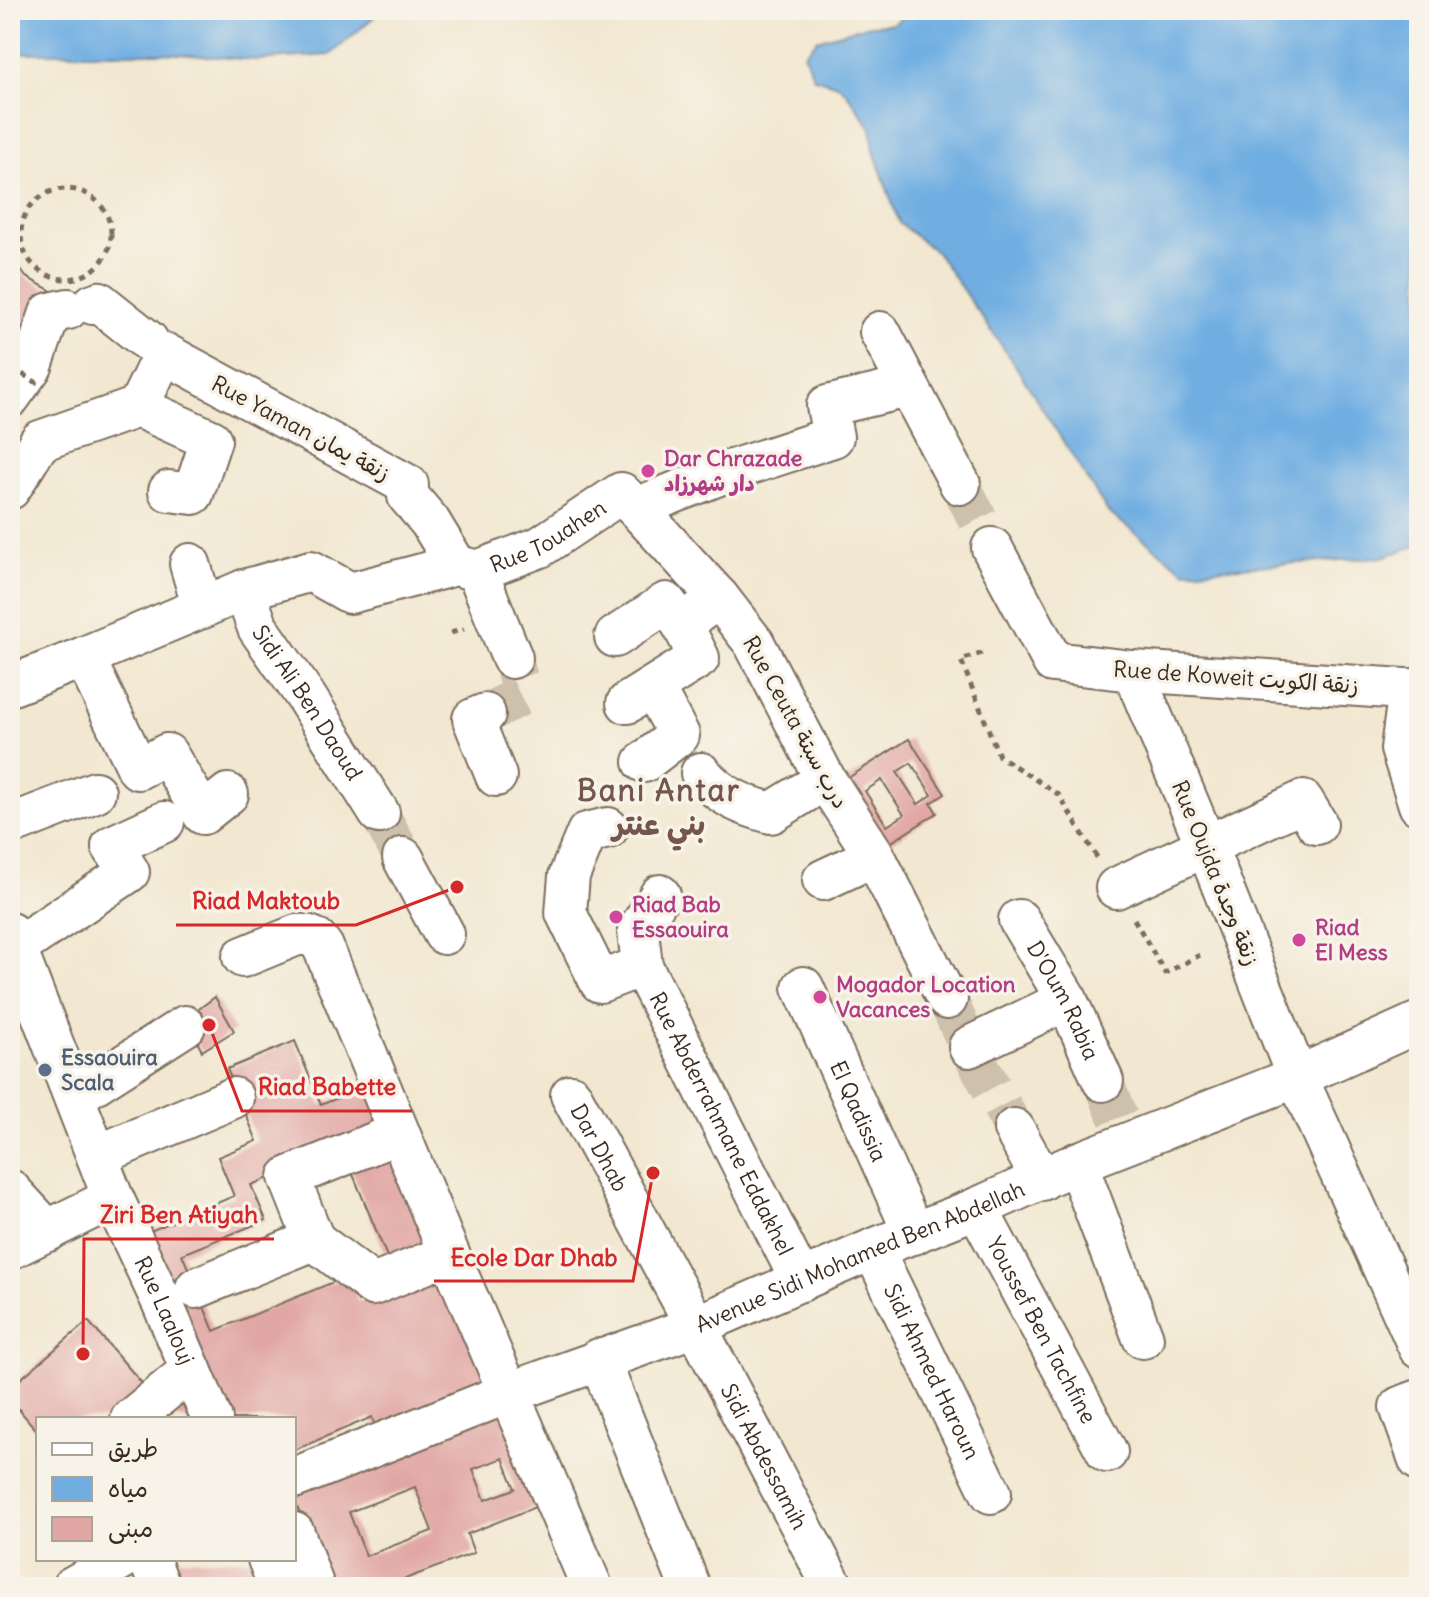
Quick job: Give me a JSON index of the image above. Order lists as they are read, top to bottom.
{
  "streets": {
    "street": [
      "Rue Yaman زنقة يمان",
      "Rue Touahen",
      "Rue de Koweit زنقة الكويت",
      "Sidi Ali Ben Daoud",
      "Rue Ceuta درب سبتة",
      "Rue Oujda زنقة وجدة",
      "D'Oum Rabia",
      "El Qadissia",
      "Rue Abderrahmane Eddakhel",
      "Dar Dhab",
      "Avenue Sidi Mohamed Ben Abdellah",
      "Rue Laalouj",
      "Youssef Ben Tachfine",
      "Sidi Ahmed Haroun",
      "Sidi Abdessamih"
    ]
  },
  "crossings": [
    ["Rue Yaman زنقة يمان", "Rue Touahen"],
    ["Rue Touahen", "Sidi Ali Ben Daoud"],
    ["Rue Touahen", "Rue Ceuta درب سبتة"],
    ["Rue de Koweit زنقة الكويت", "Rue Oujda زنقة وجدة"],
    ["Rue Oujda زنقة وجدة", "Avenue Sidi Mohamed Ben Abdellah"],
    ["El Qadissia", "Avenue Sidi Mohamed Ben Abdellah"],
    ["Rue Abderrahmane Eddakhel", "Avenue Sidi Mohamed Ben Abdellah"],
    ["Dar Dhab", "Avenue Sidi Mohamed Ben Abdellah"],
    ["Dar Dhab", "Sidi Abdessamih"],
    ["Avenue Sidi Mohamed Ben Abdellah", "Youssef Ben Tachfine"],
    ["Avenue Sidi Mohamed Ben Abdellah", "Sidi Ahmed Haroun"],
    ["Avenue Sidi Mohamed Ben Abdellah", "Sidi Abdessamih"]
  ],
  "districts": ["Bani Antar بني عنتر"],
  "places": [
    "Dar Chrazade دار شهرزاد",
    "Riad Maktoub",
    "Riad Bab Essaouira",
    "Riad El Mess",
    "Mogador Location Vacances",
    "Riad Babette",
    "Essaouira Scala",
    "Ecole Dar Dhab",
    "Ziri Ben Atiyah"
  ],
  "legend": ["طريق", "مياه", "مبنى"]
}
